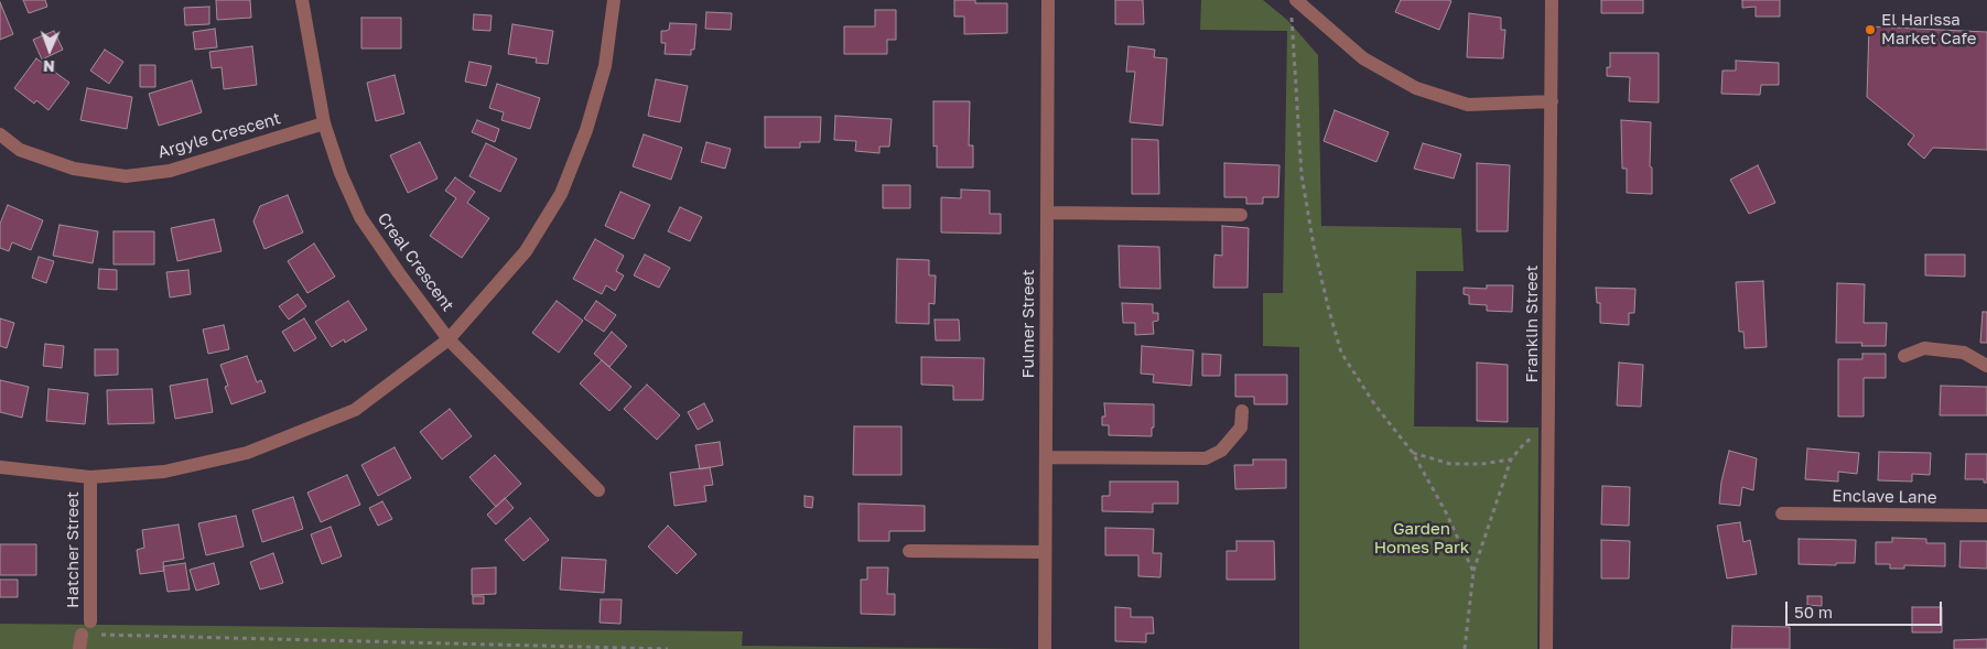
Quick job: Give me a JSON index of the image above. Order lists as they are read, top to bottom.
{
  "streets": {
    "street": [
      "Argyle Crescent",
      "Creal Crescent",
      "Fulmer Street",
      "Franklin Street",
      "Enclave Lane",
      "Hatcher Street"
    ]
  },
  "crossings": [
    ["Argyle Crescent", "Creal Crescent"]
  ],
  "parks": ["Garden Homes Park"],
  "places": ["El Harissa Market Cafe"],
  "scale_bar": "50 m",
  "north": "bottom"
}
